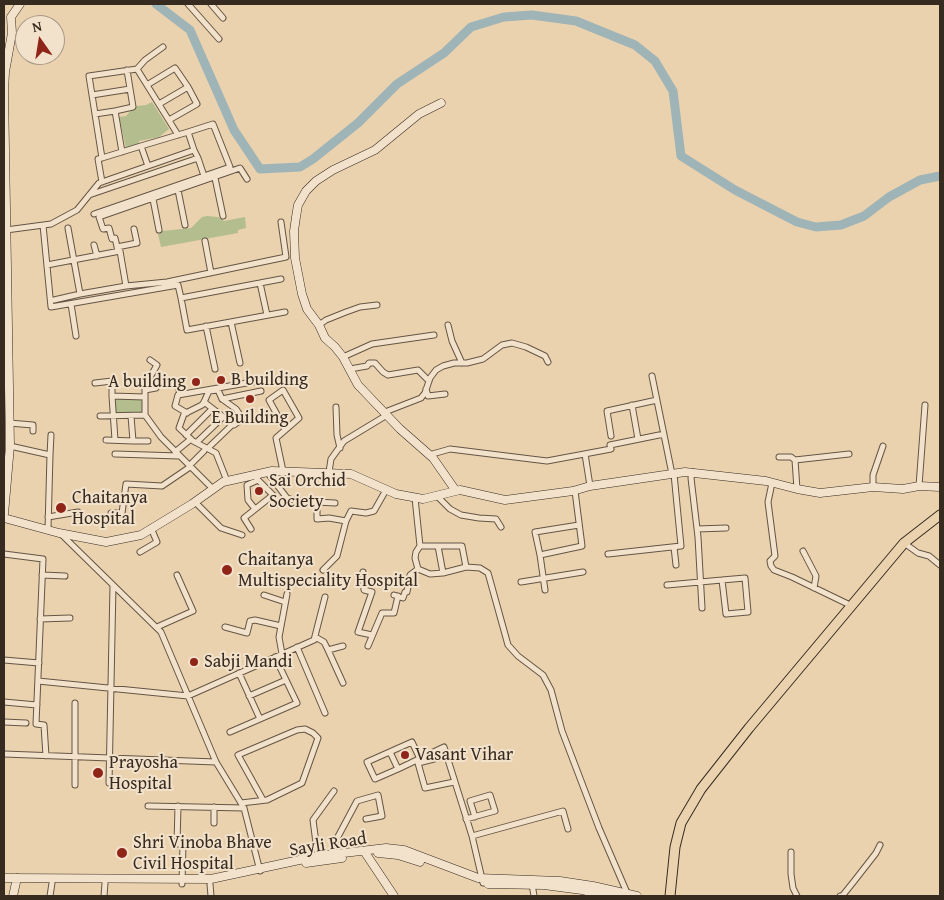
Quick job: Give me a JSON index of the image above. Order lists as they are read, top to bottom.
{
  "streets": {
    "main road": ["Sayli Road"]
  },
  "places": [
    "B building",
    "A building",
    "E Building",
    "Sai Orchid Society",
    "Chaitanya Hospital",
    "Chaitanya Multispeciality Hospital",
    "Sabji Mandi",
    "Vasant Vihar",
    "Prayosha Hospital",
    "Shri Vinoba Bhave Civil Hospital"
  ],
  "north": "top"
}
